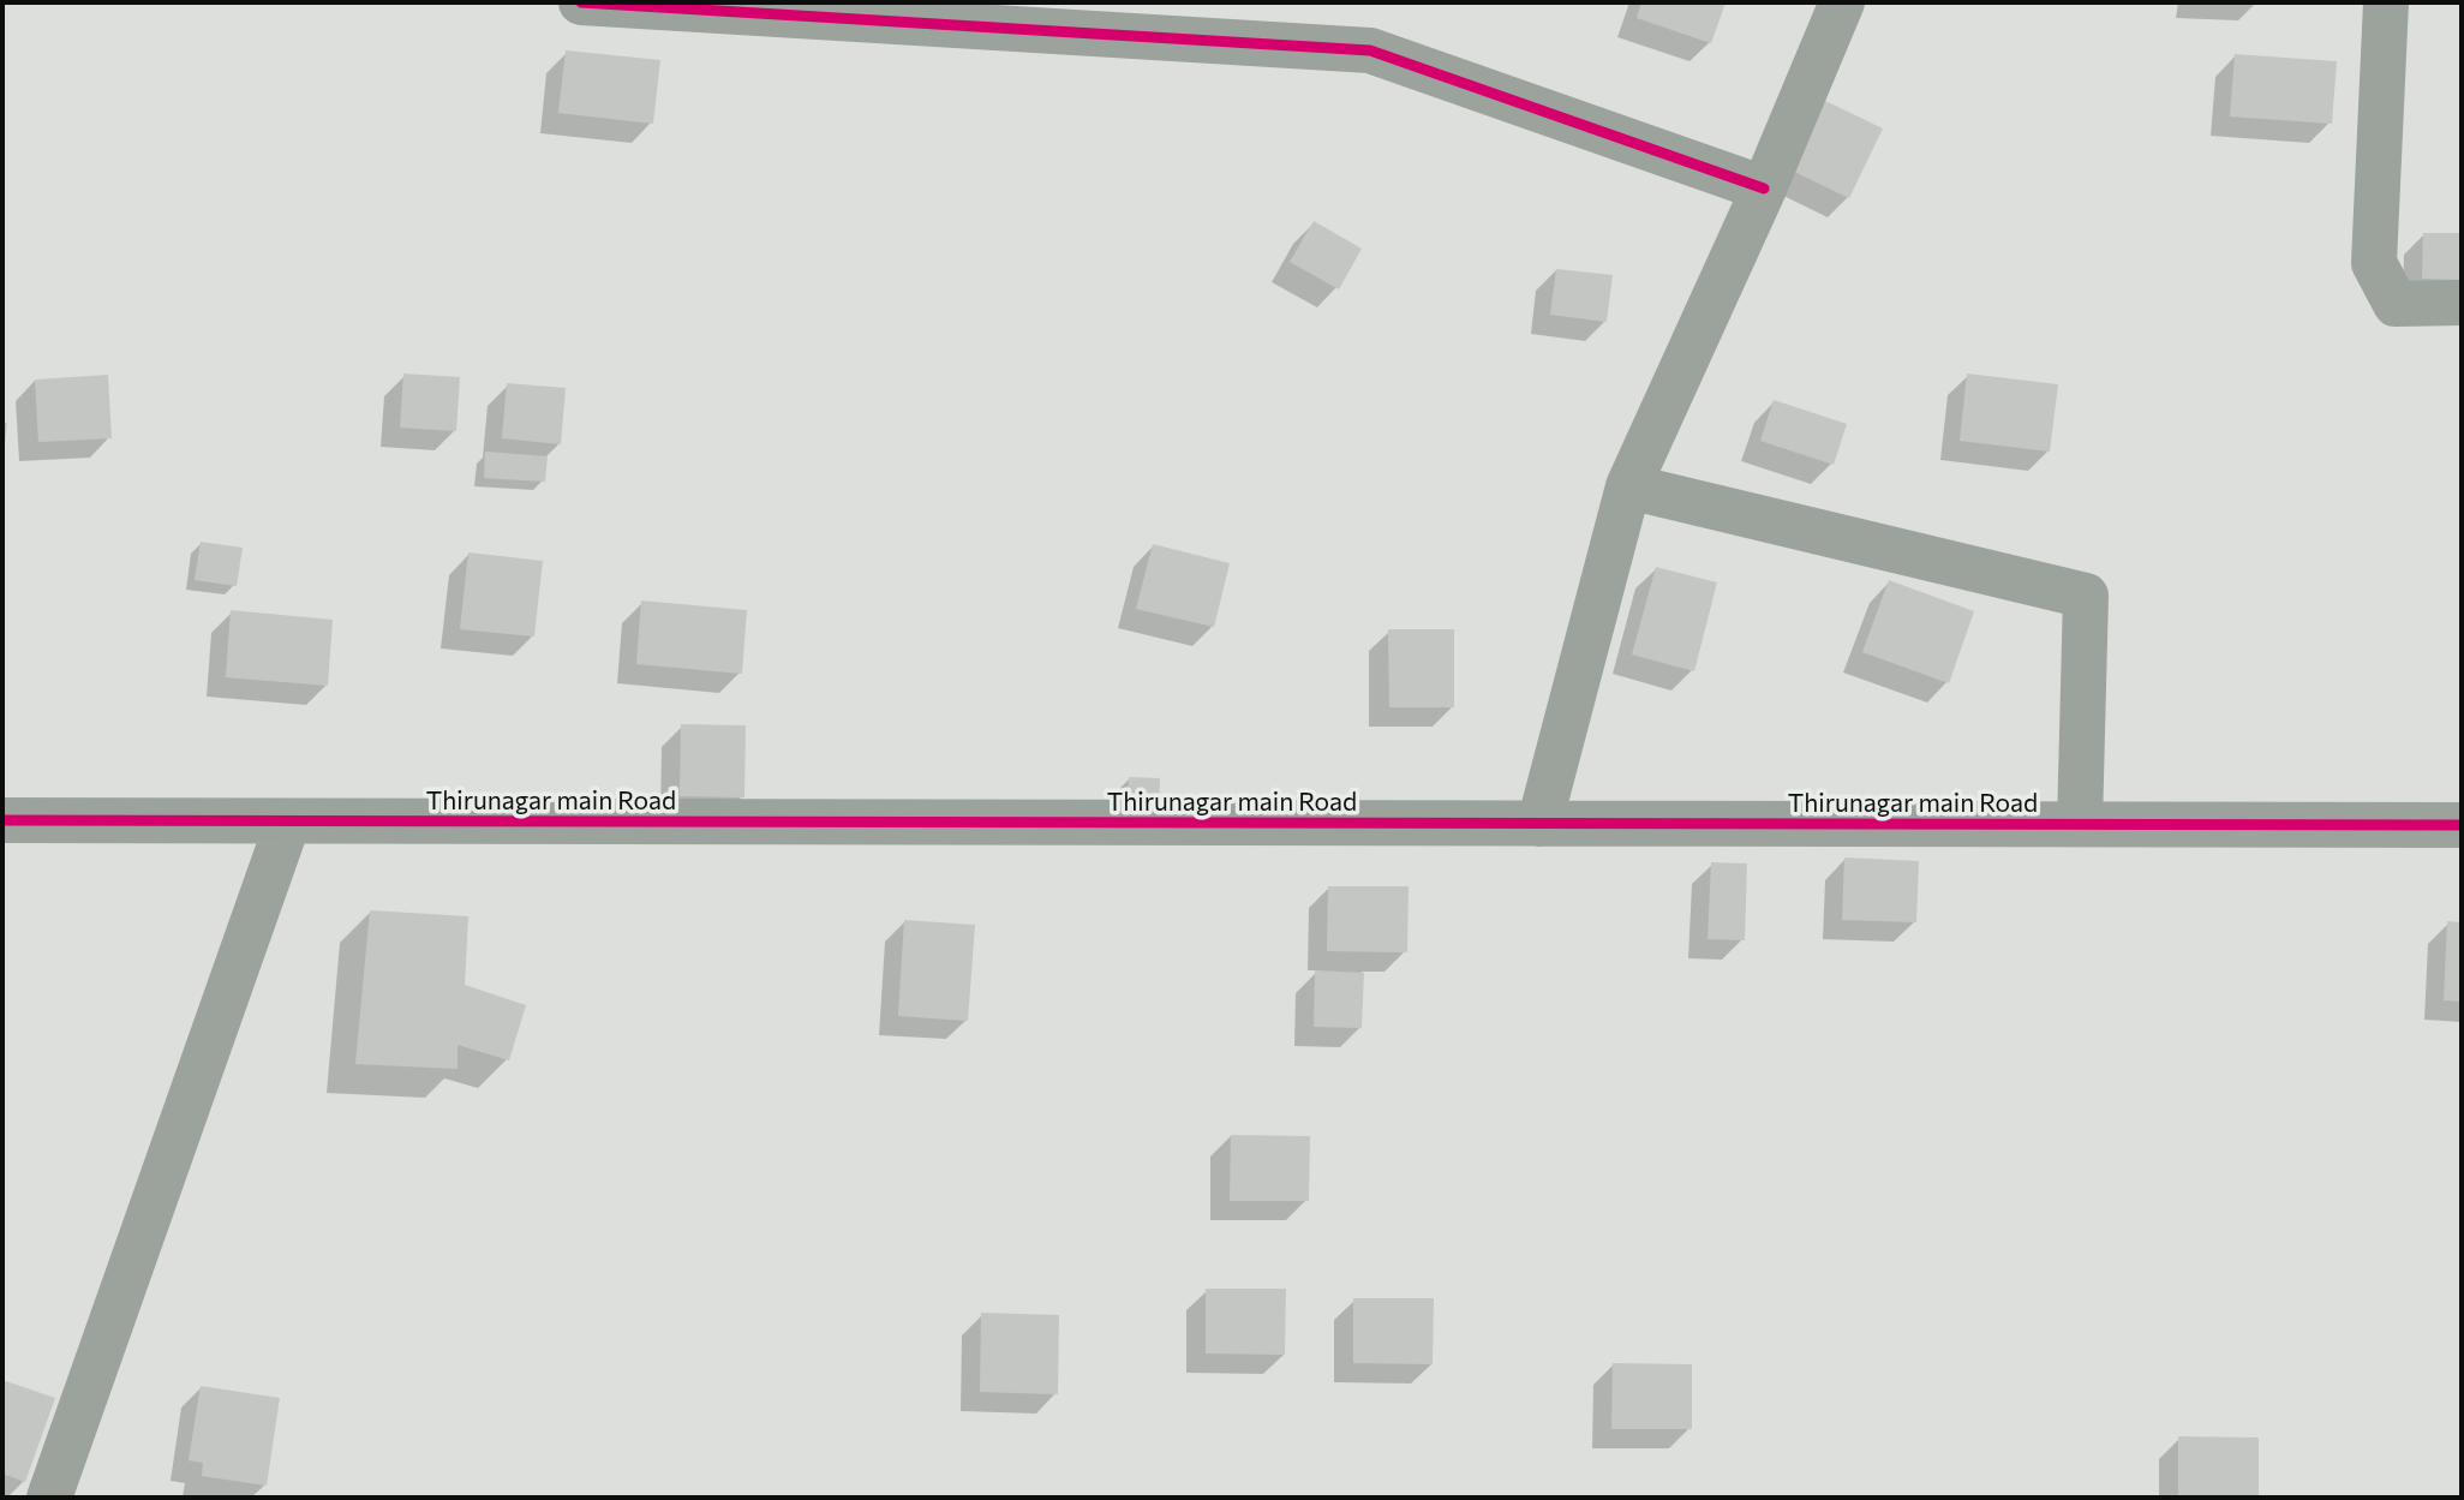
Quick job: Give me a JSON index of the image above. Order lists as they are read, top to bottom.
{
  "streets": {
    "street": ["Thirunagar main Road"]
  }
}
